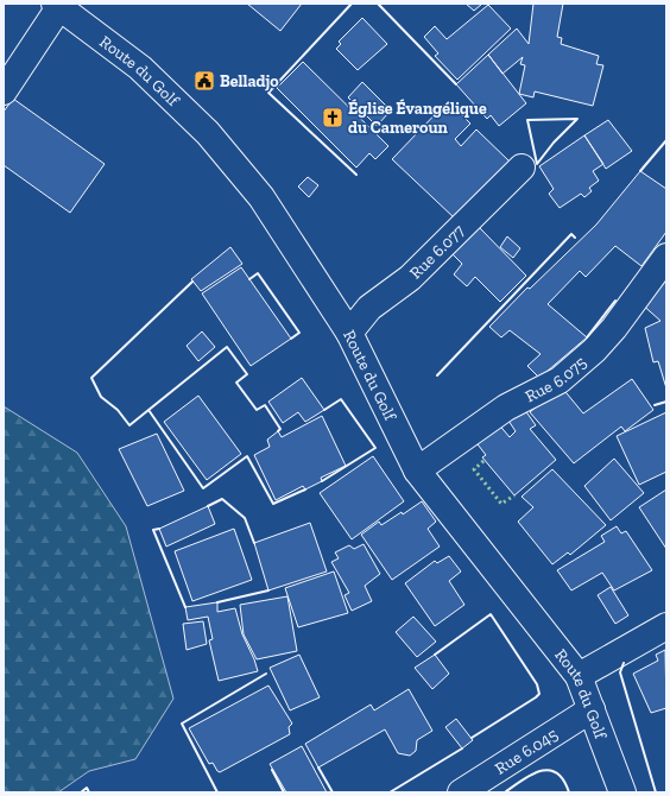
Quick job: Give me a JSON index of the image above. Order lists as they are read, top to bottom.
{
  "streets": {
    "main road": [
      "Route du Golf",
      "Rue 6.077",
      "Rue 6.075",
      "Rue 6.045"
    ]
  },
  "crossings": [
    ["Route du Golf", "Rue 6.077"],
    ["Route du Golf", "Rue 6.075"],
    ["Route du Golf", "Rue 6.045"]
  ],
  "places": {
    "public building": ["Belladjo"],
    "church": ["Église Évangélique du Cameroun"]
  }
}
